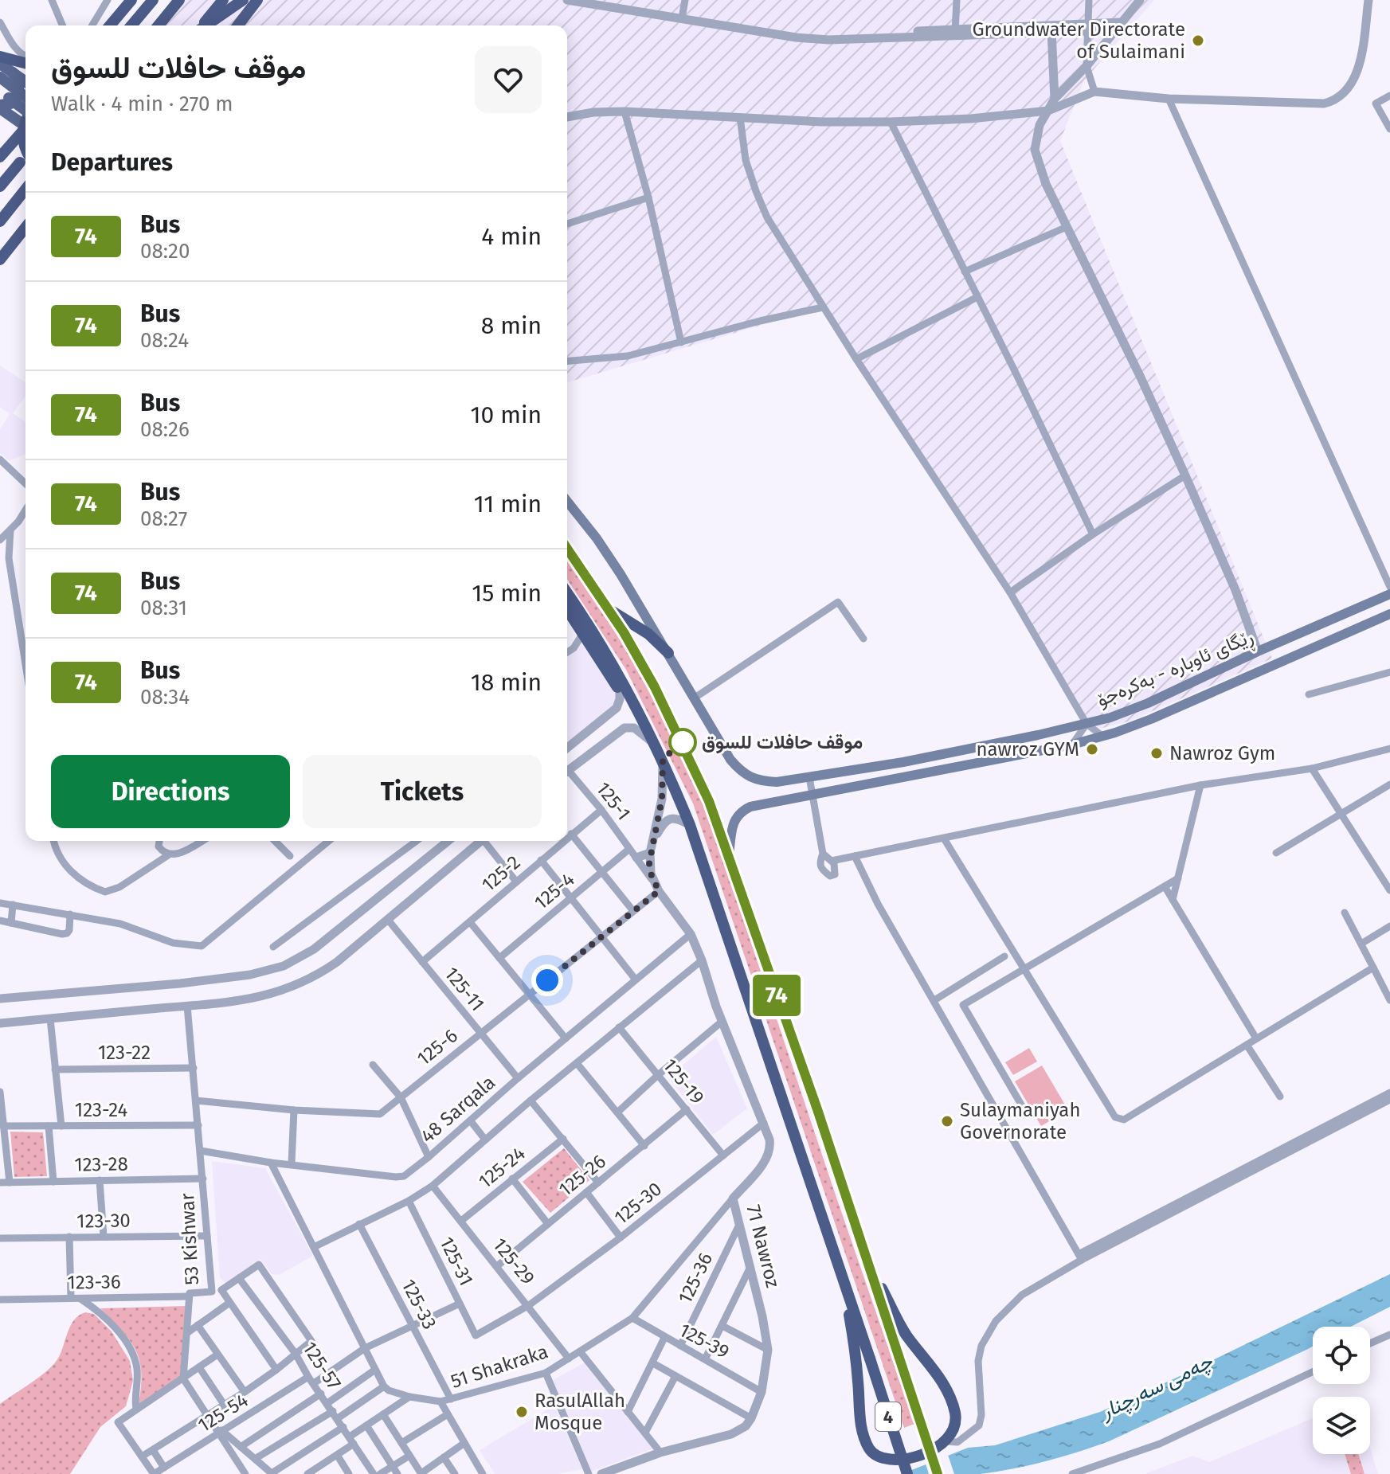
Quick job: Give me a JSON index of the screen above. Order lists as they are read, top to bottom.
{
  "streets": {
    "highway": ["4"],
    "main road": ["ڕێگای ئاوبارە - بەکرەجۆ"],
    "street": [
      "125-1",
      "125-2",
      "125-4",
      "125-11",
      "125-6",
      "123-22",
      "125-19",
      "48 Sarqala",
      "123-24",
      "123-28",
      "125-24",
      "125-26",
      "125-30",
      "123-30",
      "53 Kishwar",
      "71 Nawroz",
      "125-31",
      "125-29",
      "125-36",
      "123-36",
      "125-33",
      "125-39",
      "125-57",
      "51 Shakraka",
      "125-54"
    ]
  },
  "crossings": [
    ["125-1", "125-2"],
    ["125-1", "125-4"],
    ["125-1", "125-6"],
    ["125-1", "71 Nawroz"],
    ["125-2", "125-11"],
    ["125-11", "125-6"],
    ["125-11", "48 Sarqala"],
    ["125-6", "53 Kishwar"],
    ["125-6", "71 Nawroz"],
    ["123-22", "53 Kishwar"],
    ["125-19", "125-26"],
    ["125-19", "125-30"],
    ["48 Sarqala", "53 Kishwar"],
    ["48 Sarqala", "71 Nawroz"],
    ["123-24", "53 Kishwar"],
    ["123-28", "53 Kishwar"],
    ["125-24", "125-29"],
    ["125-26", "125-29"],
    ["125-30", "71 Nawroz"],
    ["125-30", "125-31"],
    ["125-30", "125-29"],
    ["123-30", "53 Kishwar"],
    ["53 Kishwar", "123-36"],
    ["71 Nawroz", "125-36"],
    ["71 Nawroz", "125-39"],
    ["71 Nawroz", "51 Shakraka"],
    ["71 Nawroz", "4"],
    ["125-31", "125-54"],
    ["125-29", "51 Shakraka"],
    ["125-36", "125-39"],
    ["125-33", "51 Shakraka"],
    ["125-33", "125-54"],
    ["125-39", "51 Shakraka"],
    ["125-57", "125-54"]
  ],
  "water": ["چەمی سەرچنار"],
  "places": [
    "Groundwater Directorate of Sulaimani",
    "موقف حافلات للسوق",
    "nawroz GYM",
    "Nawroz Gym",
    "Sulaymaniyah Governorate",
    "RasulAllah Mosque"
  ],
  "lines": ["bus line 74"],
  "page": {
    "on_map": "74",
    "heading": [
      ["موقف حافلات للسوق", "Walk · 4 min · 270 m"],
      "Departures"
    ],
    "list": [
      {
        "mark": "74",
        "name": "Bus",
        "note": "08:20",
        "value": "4 min"
      },
      {
        "mark": "74",
        "name": "Bus",
        "note": "08:24",
        "value": "8 min"
      },
      {
        "mark": "74",
        "name": "Bus",
        "note": "08:26",
        "value": "10 min"
      },
      {
        "mark": "74",
        "name": "Bus",
        "note": "08:27",
        "value": "11 min"
      },
      {
        "mark": "74",
        "name": "Bus",
        "note": "08:31",
        "value": "15 min"
      },
      {
        "mark": "74",
        "name": "Bus",
        "note": "08:34",
        "value": "18 min"
      }
    ],
    "buttons": ["Directions", "Tickets"]
  }
}
